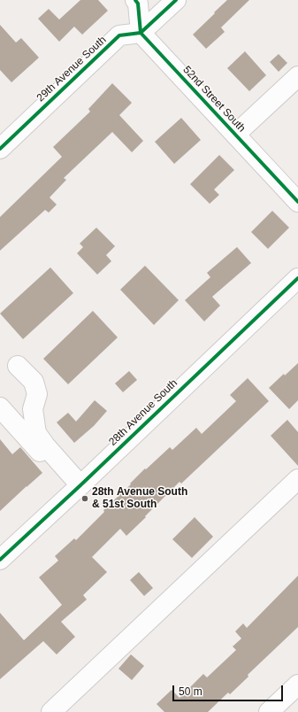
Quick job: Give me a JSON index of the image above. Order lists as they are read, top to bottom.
{
  "streets": {
    "street": ["29th Avenue South", "52nd Street South", "28th Avenue South"]
  },
  "crossings": [
    ["29th Avenue South", "52nd Street South"]
  ],
  "places": ["28th Avenue South & 51st South"],
  "scale_bar": "50 m"
}
